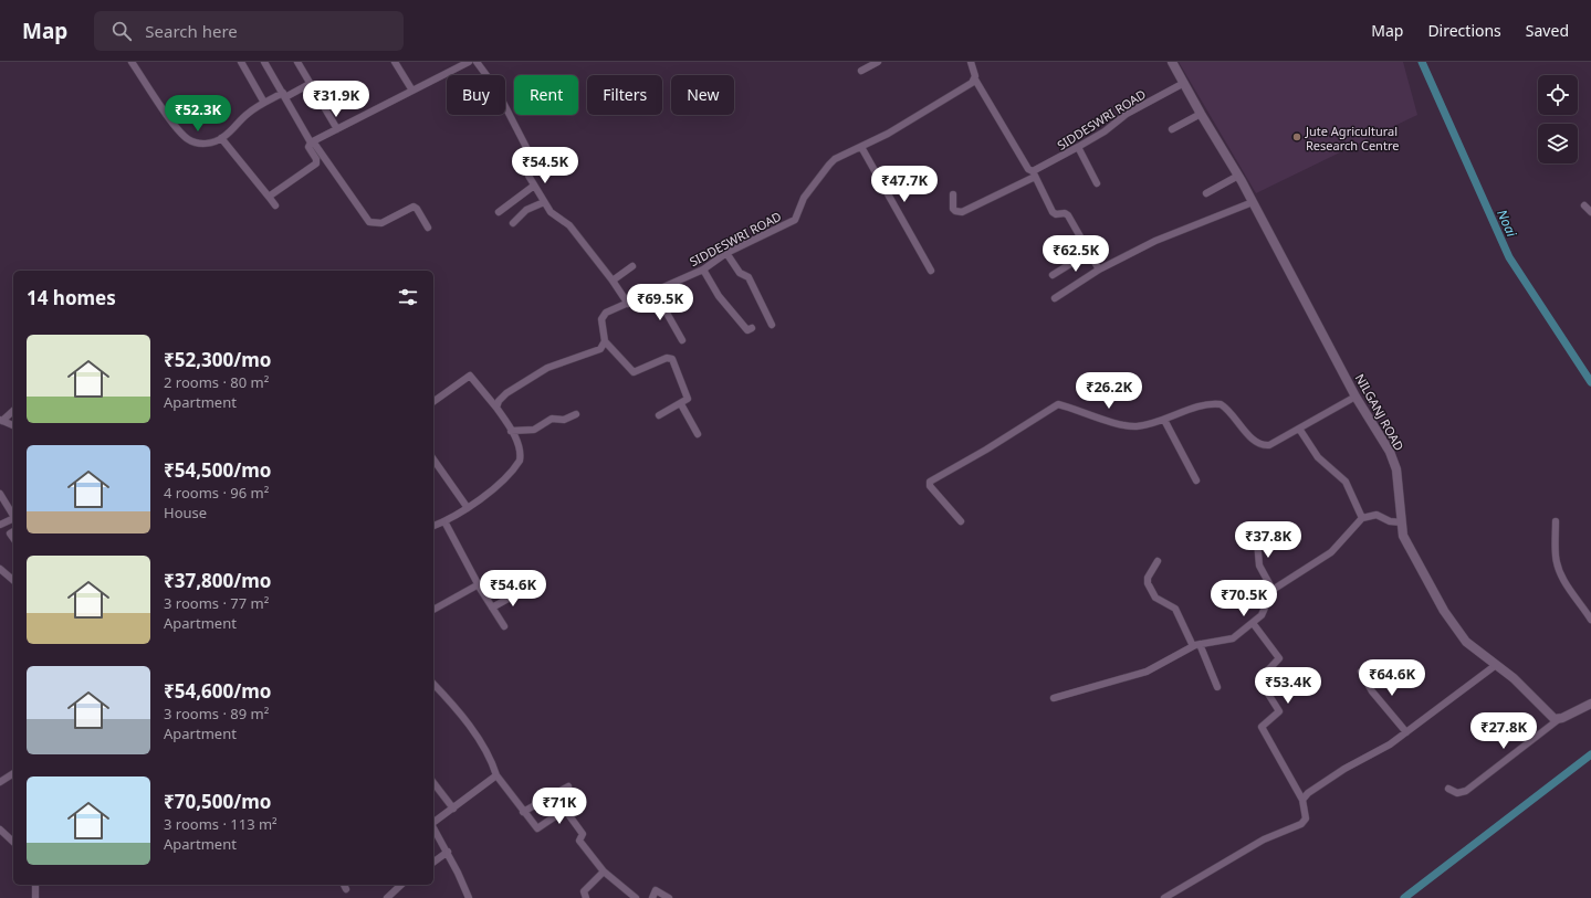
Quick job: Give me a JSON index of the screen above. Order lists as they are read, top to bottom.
{
  "streets": {
    "street": ["SIDDESWRI ROAD", "NILGANJ ROAD"]
  },
  "crossings": [
    ["SIDDESWRI ROAD", "NILGANJ ROAD"]
  ],
  "water": ["Noai"],
  "places": ["Jute Agricultural Research Centre"],
  "page": {
    "header": "Map",
    "search": "Search here",
    "nav": ["Map", "Directions", "Saved"],
    "chip": [
      "Buy",
      "Rent",
      "Filters",
      "New"
    ],
    "price": [
      "₹31.9K",
      "₹52.3K",
      "₹54.5K",
      "₹47.7K",
      "₹62.5K",
      "₹69.5K",
      "₹26.2K",
      "₹37.8K",
      "₹54.6K",
      "₹70.5K",
      "₹64.6K",
      "₹53.4K",
      "₹27.8K",
      "₹71K"
    ],
    "heading": "14 homes",
    "list": [
      {
        "name": "₹52,300/mo",
        "note": "2 rooms · 80 m² · Apartment"
      },
      {
        "name": "₹54,500/mo",
        "note": "4 rooms · 96 m² · House"
      },
      {
        "name": "₹37,800/mo",
        "note": "3 rooms · 77 m² · Apartment"
      },
      {
        "name": "₹54,600/mo",
        "note": "3 rooms · 89 m² · Apartment"
      },
      {
        "name": "₹70,500/mo",
        "note": "3 rooms · 113 m² · Apartment"
      }
    ]
  }
}
